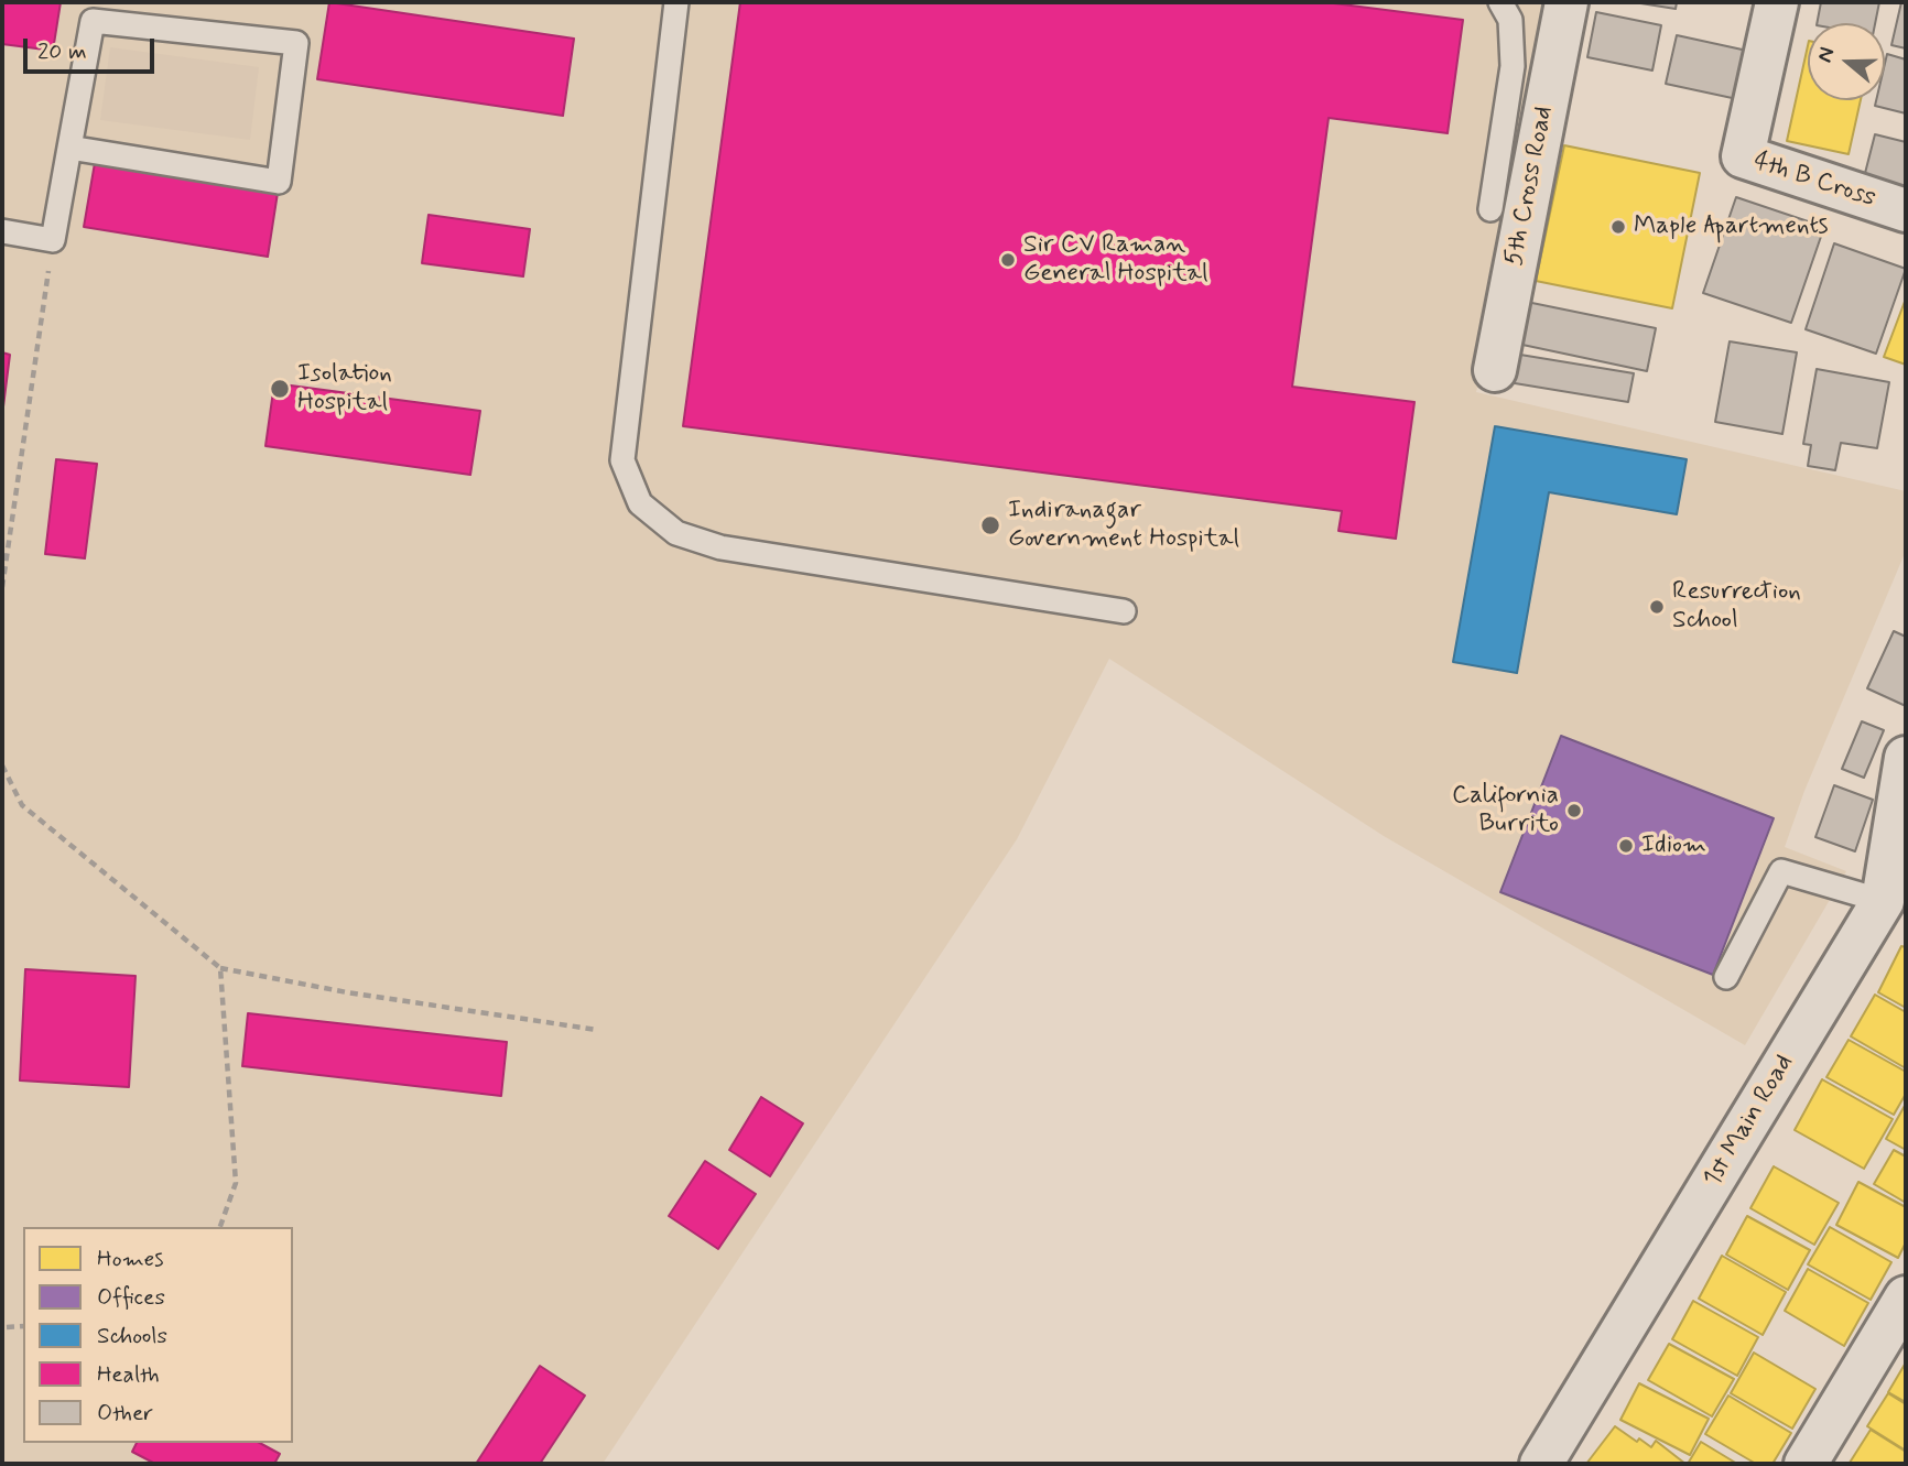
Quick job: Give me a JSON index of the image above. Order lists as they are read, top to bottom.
{
  "streets": {
    "street": ["4th B Cross", "5th Cross Road", "1st Main Road"]
  },
  "places": [
    "Maple Apartments",
    "Sir CV Raman General Hospital",
    "Isolation Hospital",
    "Indiranagar Government Hospital",
    "Resurrection School",
    "California Burrito",
    "Idiom"
  ],
  "legend": [
    "Homes",
    "Offices",
    "Schools",
    "Health",
    "Other"
  ],
  "scale_bar": "20 m",
  "north": "left"
}
